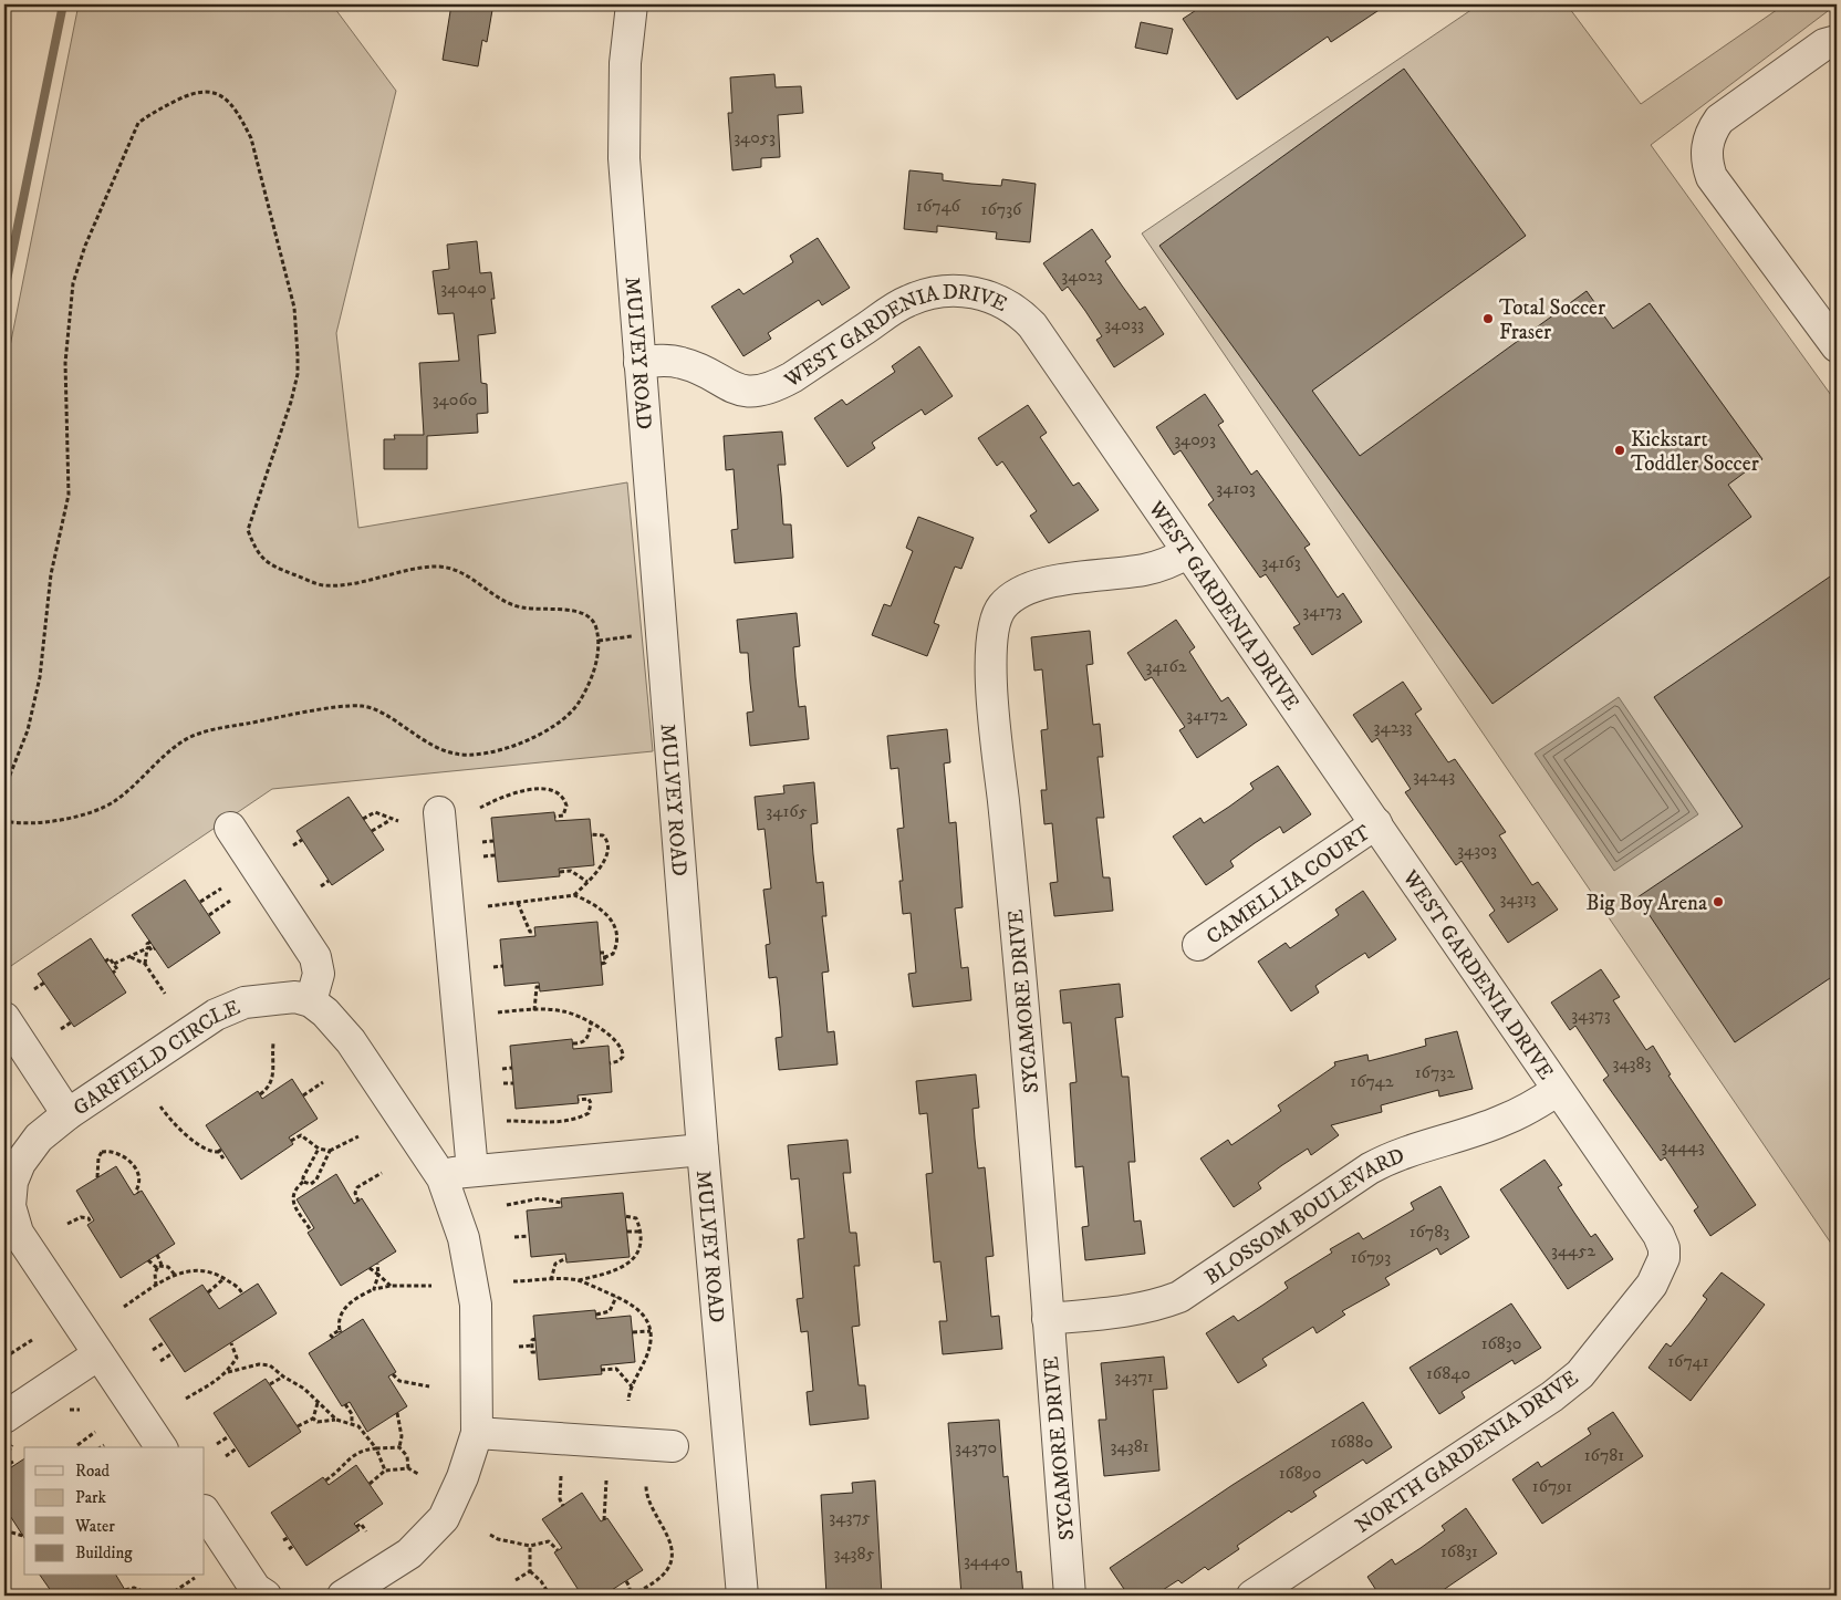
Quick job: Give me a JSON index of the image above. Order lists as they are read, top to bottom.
{
  "streets": {
    "street": [
      "WEST GARDENIA DRIVE",
      "MULVEY ROAD",
      "CAMELLIA COURT",
      "SYCAMORE DRIVE",
      "GARFIELD CIRCLE",
      "BLOSSOM BOULEVARD",
      "NORTH GARDENIA DRIVE"
    ]
  },
  "crossings": [
    ["WEST GARDENIA DRIVE", "MULVEY ROAD"],
    ["WEST GARDENIA DRIVE", "CAMELLIA COURT"],
    ["WEST GARDENIA DRIVE", "SYCAMORE DRIVE"],
    ["WEST GARDENIA DRIVE", "BLOSSOM BOULEVARD"],
    ["WEST GARDENIA DRIVE", "NORTH GARDENIA DRIVE"],
    ["SYCAMORE DRIVE", "BLOSSOM BOULEVARD"]
  ],
  "places": ["Total Soccer Fraser", "Kickstart Toddler Soccer", "Big Boy Arena"],
  "house_numbers": [
    "34053",
    "16746",
    "16736",
    "34023",
    "34040",
    "34033",
    "34060",
    "34093",
    "34103",
    "34163",
    "34173",
    "34162",
    "34172",
    "34233",
    "34243",
    "34165",
    "34303",
    "34313",
    "34373",
    "34383",
    "16732",
    "16742",
    "34443",
    "16783",
    "34452",
    "16793",
    "16830",
    "16741",
    "16840",
    "34371",
    "16880",
    "34381",
    "34370",
    "16781",
    "16890",
    "16791",
    "34375",
    "16831",
    "34385",
    "34440"
  ],
  "legend": [
    "Road",
    "Park",
    "Water",
    "Building"
  ]
}
